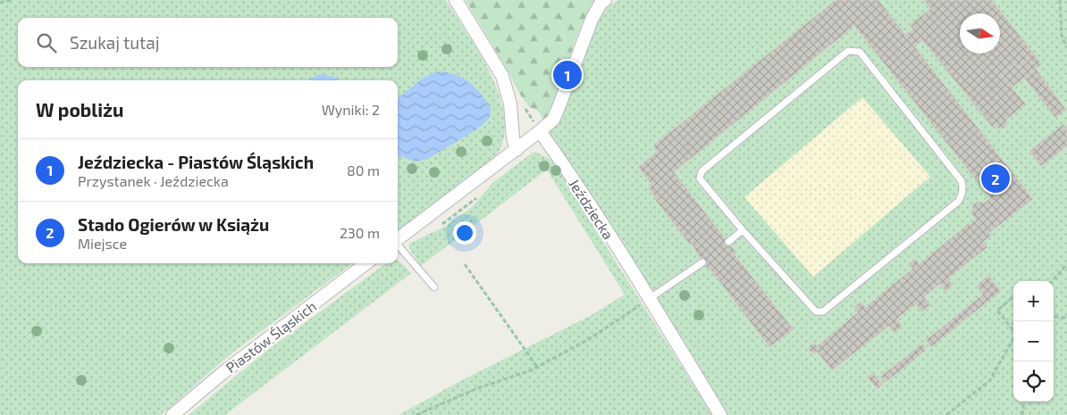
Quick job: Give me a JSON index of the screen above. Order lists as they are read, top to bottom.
{
  "streets": {
    "street": ["Jeździecka", "Piastów Śląskich"]
  },
  "north": "right",
  "page": {
    "search": "Szukaj tutaj",
    "pins": ["1", "2"],
    "heading": ["W pobliżu", "Wyniki: 2"],
    "list": [
      {
        "mark": "1",
        "name": "Jeździecka - Piastów Śląskich",
        "note": "Przystanek · Jeździecka",
        "value": "80 m"
      },
      {
        "mark": "2",
        "name": "Stado Ogierów w Książu",
        "note": "Miejsce",
        "value": "230 m"
      }
    ],
    "map_buttons": ["+", "−"]
  }
}
